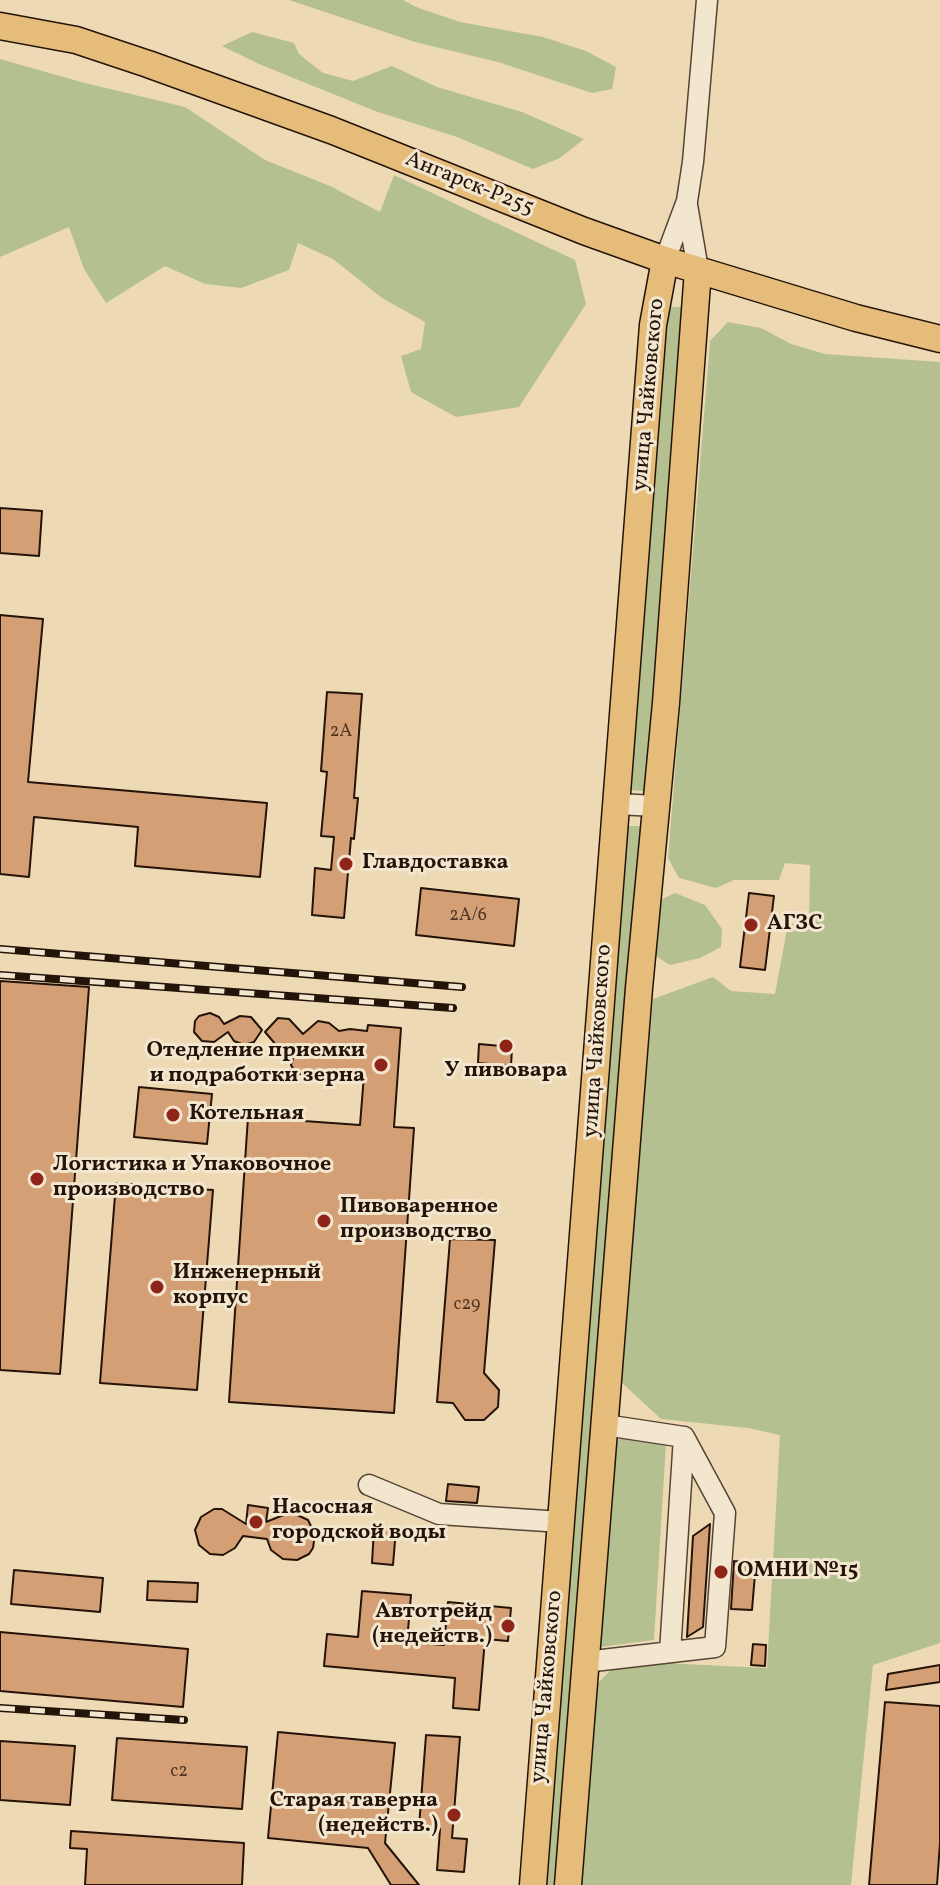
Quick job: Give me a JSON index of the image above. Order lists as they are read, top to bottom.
{
  "streets": {
    "main road": ["Ангарск-Р255", "улица Чайковского"]
  },
  "crossings": [
    ["Ангарск-Р255", "улица Чайковского"]
  ],
  "places": [
    "Главдоставка",
    "АГЗС",
    "У пивовара",
    "Отедление приемки и подработки зерна",
    "Котельная",
    "Логистика и Упаковочное производство",
    "Пивоваренное производство",
    "Инженерный корпус",
    "Насосная городской воды",
    "ОМНИ №15",
    "Автотрейд (недейств.)",
    "Старая таверна (недейств.)"
  ],
  "house_numbers": [
    "2А",
    "2А/6",
    "с29",
    "с2"
  ]
}
